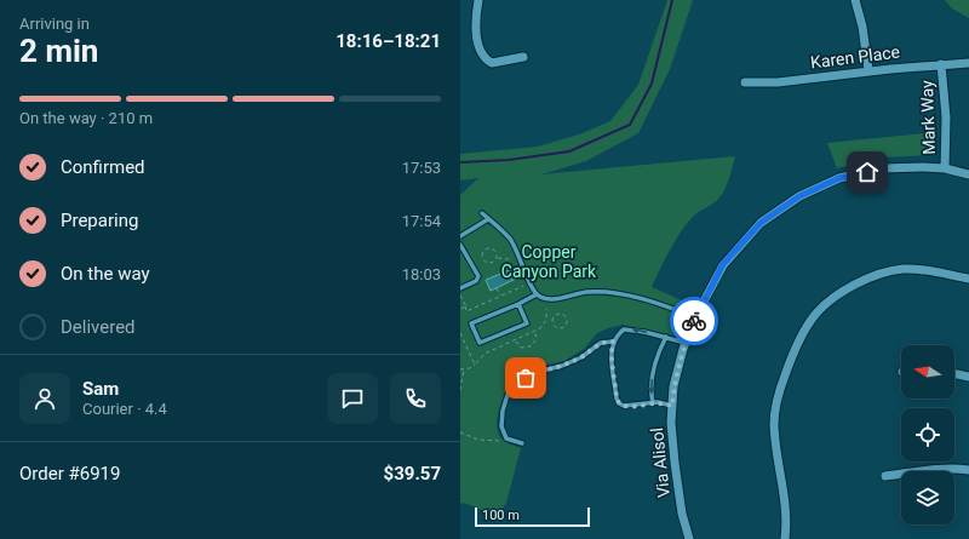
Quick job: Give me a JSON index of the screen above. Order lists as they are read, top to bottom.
{
  "streets": {
    "street": ["Karen Place", "Mark Way", "Via Alisol"]
  },
  "crossings": [
    ["Karen Place", "Mark Way"],
    ["Mark Way", "Via Alisol"]
  ],
  "parks": ["Copper Canyon Park"],
  "scale_bar": "100 m",
  "north": "left",
  "page": {
    "heading": ["2 min", "Arriving in", "18:16–18:21"],
    "panel": [
      "Sam",
      "Courier · 4.4",
      "Order #6919",
      "$39.57"
    ],
    "bar": "On the way · 210 m",
    "list": [
      ["Confirmed", "17:53"],
      ["Preparing", "17:54"],
      ["On the way", "18:03"],
      "Delivered"
    ],
    "scale": "100 m"
  }
}
